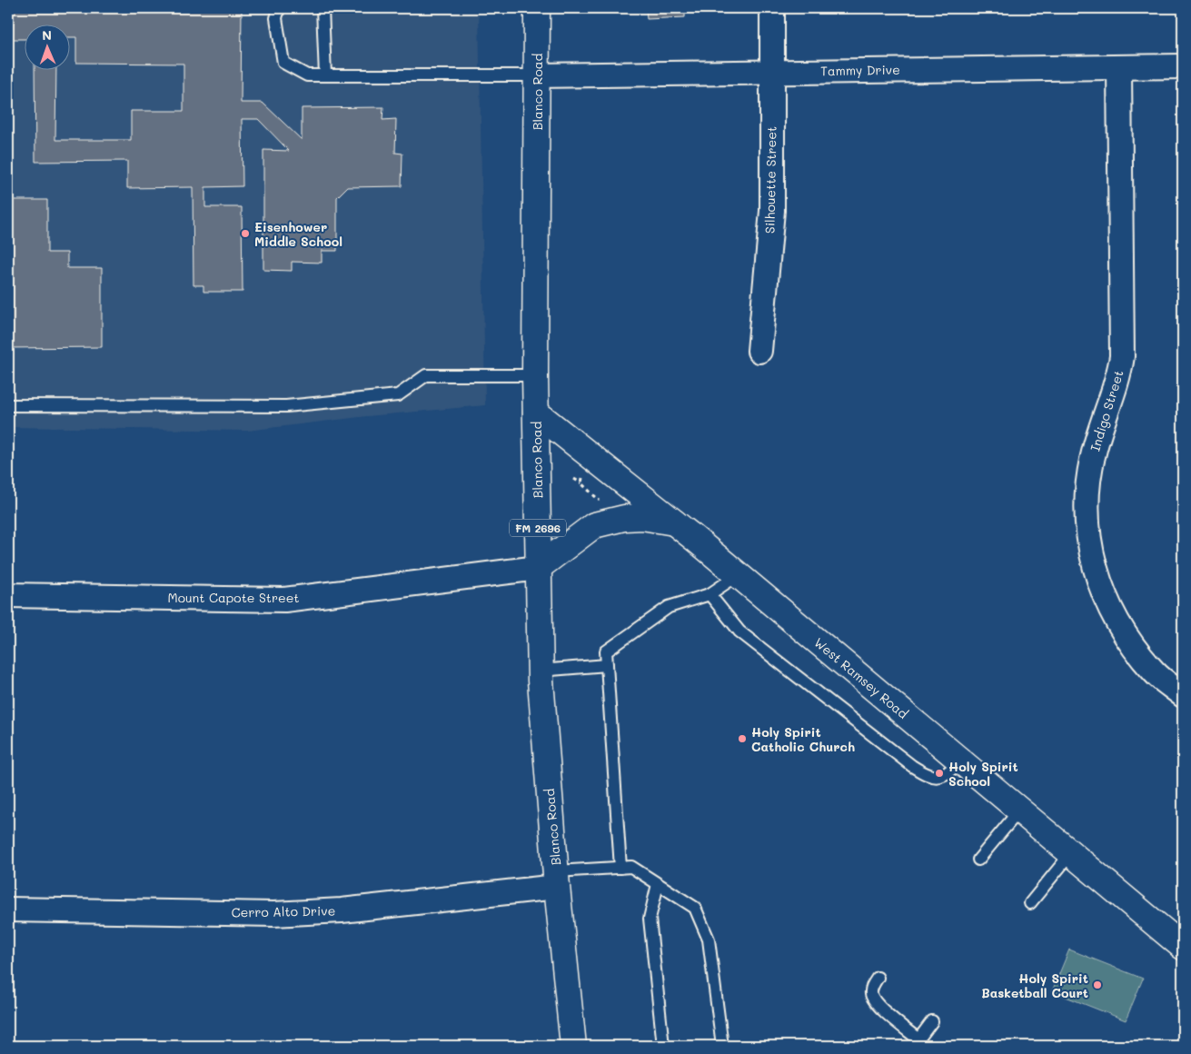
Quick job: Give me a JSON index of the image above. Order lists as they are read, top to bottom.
{
  "streets": {
    "main road": ["Blanco Road", "FM 2696", "West Ramsey Road"],
    "street": [
      "Tammy Drive",
      "Silhouette Street",
      "Indigo Street",
      "Mount Capote Street",
      "Cerro Alto Drive"
    ]
  },
  "crossings": [
    ["Tammy Drive", "Blanco Road"],
    ["Tammy Drive", "Silhouette Street"],
    ["Tammy Drive", "Indigo Street"],
    ["Blanco Road", "Mount Capote Street"],
    ["Blanco Road", "West Ramsey Road"],
    ["Blanco Road", "Cerro Alto Drive"]
  ],
  "places": [
    "Eisenhower Middle School",
    "Holy Spirit Catholic Church",
    "Holy Spirit School",
    "Holy Spirit Basketball Court"
  ],
  "north": "top"
}
